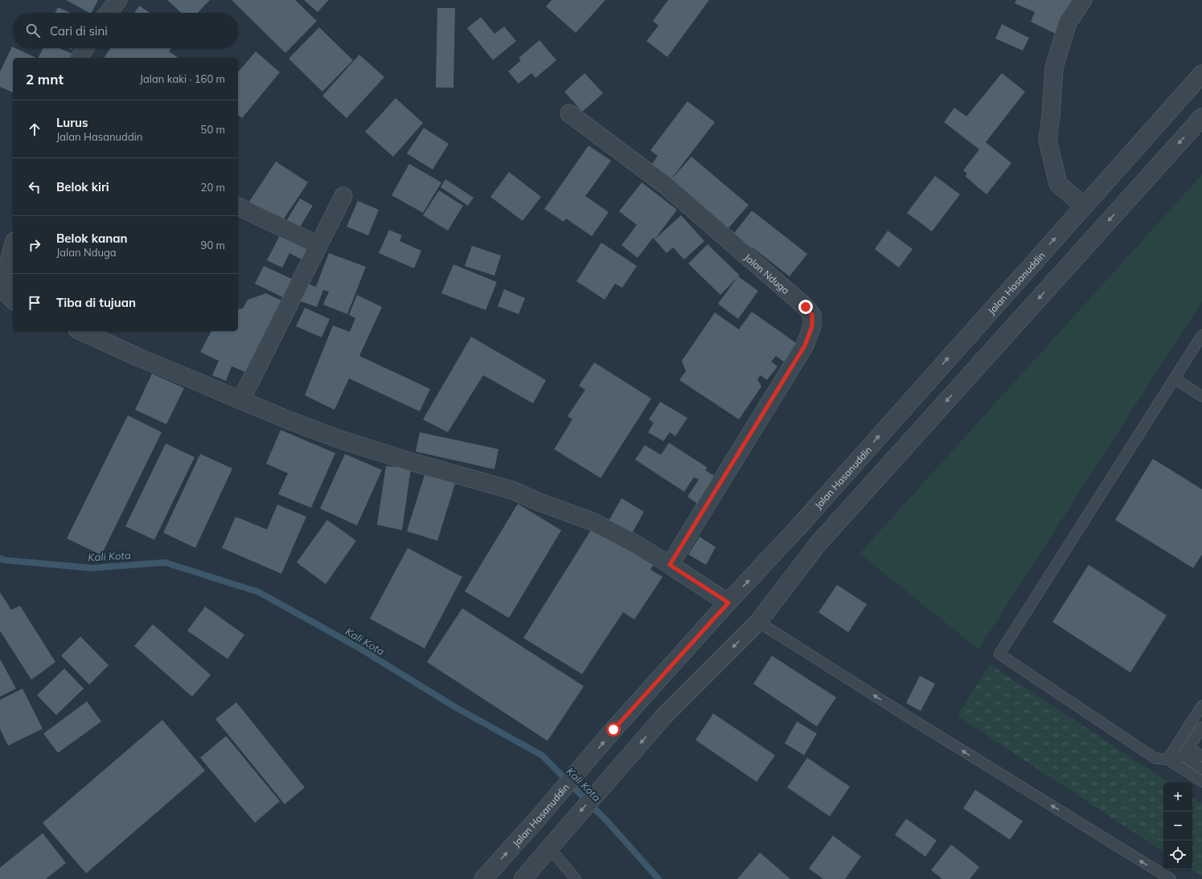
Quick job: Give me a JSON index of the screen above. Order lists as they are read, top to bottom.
{
  "streets": {
    "street": ["Jalan Nduga", "Jalan Hasanuddin"]
  },
  "water": ["Kali Kota"],
  "page": {
    "search": "Cari di sini",
    "heading": ["2 mnt", "Jalan kaki · 160 m"],
    "list": [
      ["Lurus", "Jalan Hasanuddin", "50 m"],
      ["Belok kiri", "20 m"],
      ["Belok kanan", "Jalan Nduga", "90 m"],
      "Tiba di tujuan"
    ],
    "map_buttons": ["+", "−"]
  }
}
